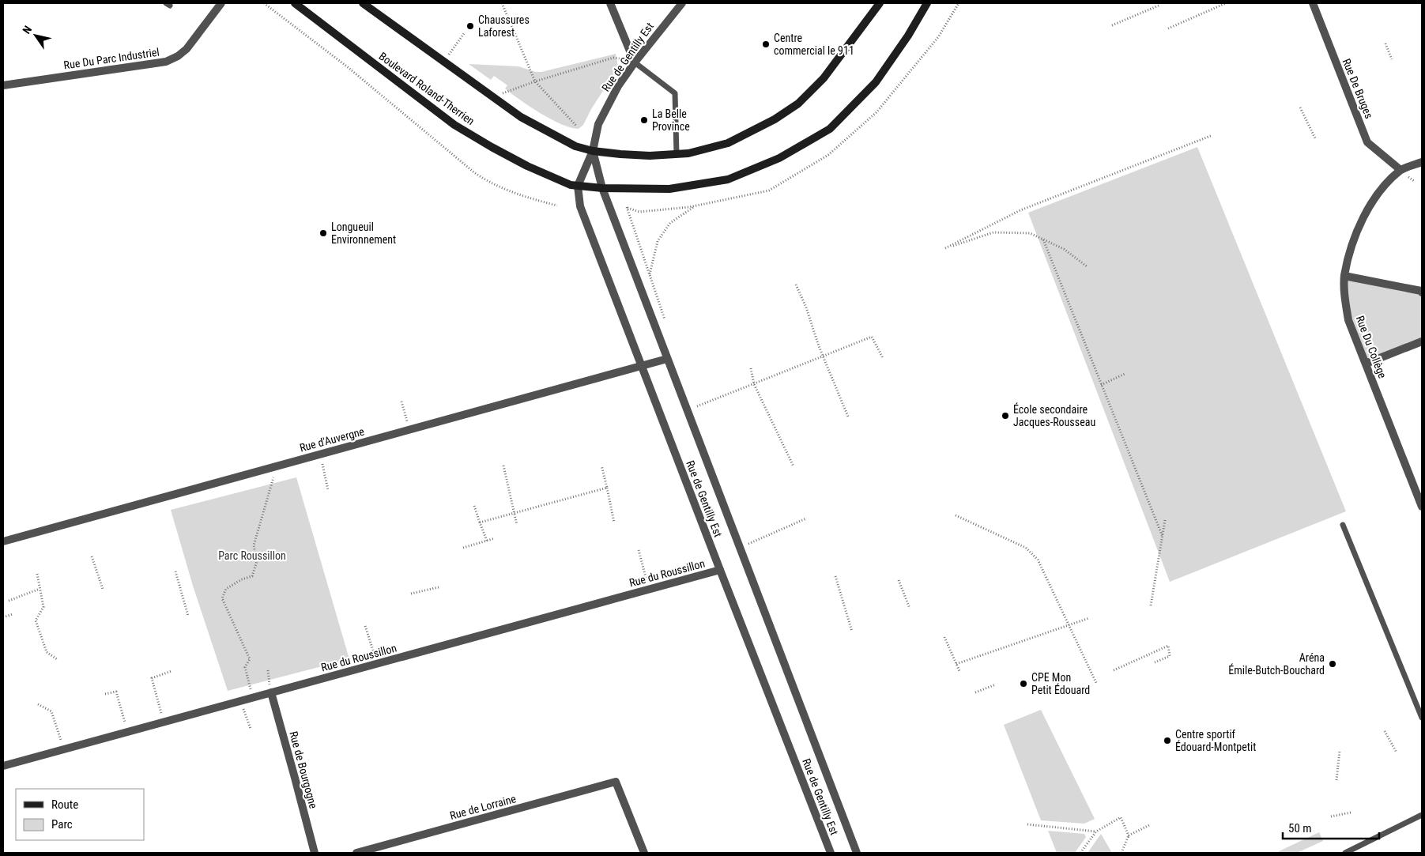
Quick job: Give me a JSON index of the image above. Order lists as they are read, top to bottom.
{
  "streets": {
    "main road": ["Boulevard Roland-Therrien"],
    "street": [
      "Rue de Gentilly Est",
      "Rue Du Parc Industriel",
      "Rue De Bruges",
      "Rue Du Collège",
      "Rue d'Auvergne",
      "Rue du Roussillon",
      "Rue de Bourgogne",
      "Rue de Lorraine"
    ]
  },
  "crossings": [
    ["Rue de Gentilly Est", "Boulevard Roland-Therrien"],
    ["Rue de Gentilly Est", "Rue d'Auvergne"],
    ["Rue de Gentilly Est", "Rue du Roussillon"],
    ["Rue De Bruges", "Rue Du Collège"],
    ["Rue du Roussillon", "Rue de Bourgogne"]
  ],
  "parks": ["Parc Roussillon"],
  "places": [
    "Chaussures Laforest",
    "Centre commercial le 911",
    "La Belle Province",
    "Longueuil Environnement",
    "École secondaire Jacques-Rousseau",
    "Aréna Émile-Butch-Bouchard",
    "CPE Mon Petit Édouard",
    "Centre sportif Édouard-Montpetit"
  ],
  "legend": ["Route", "Parc"],
  "scale_bar": "50 m",
  "north": "top left"
}
